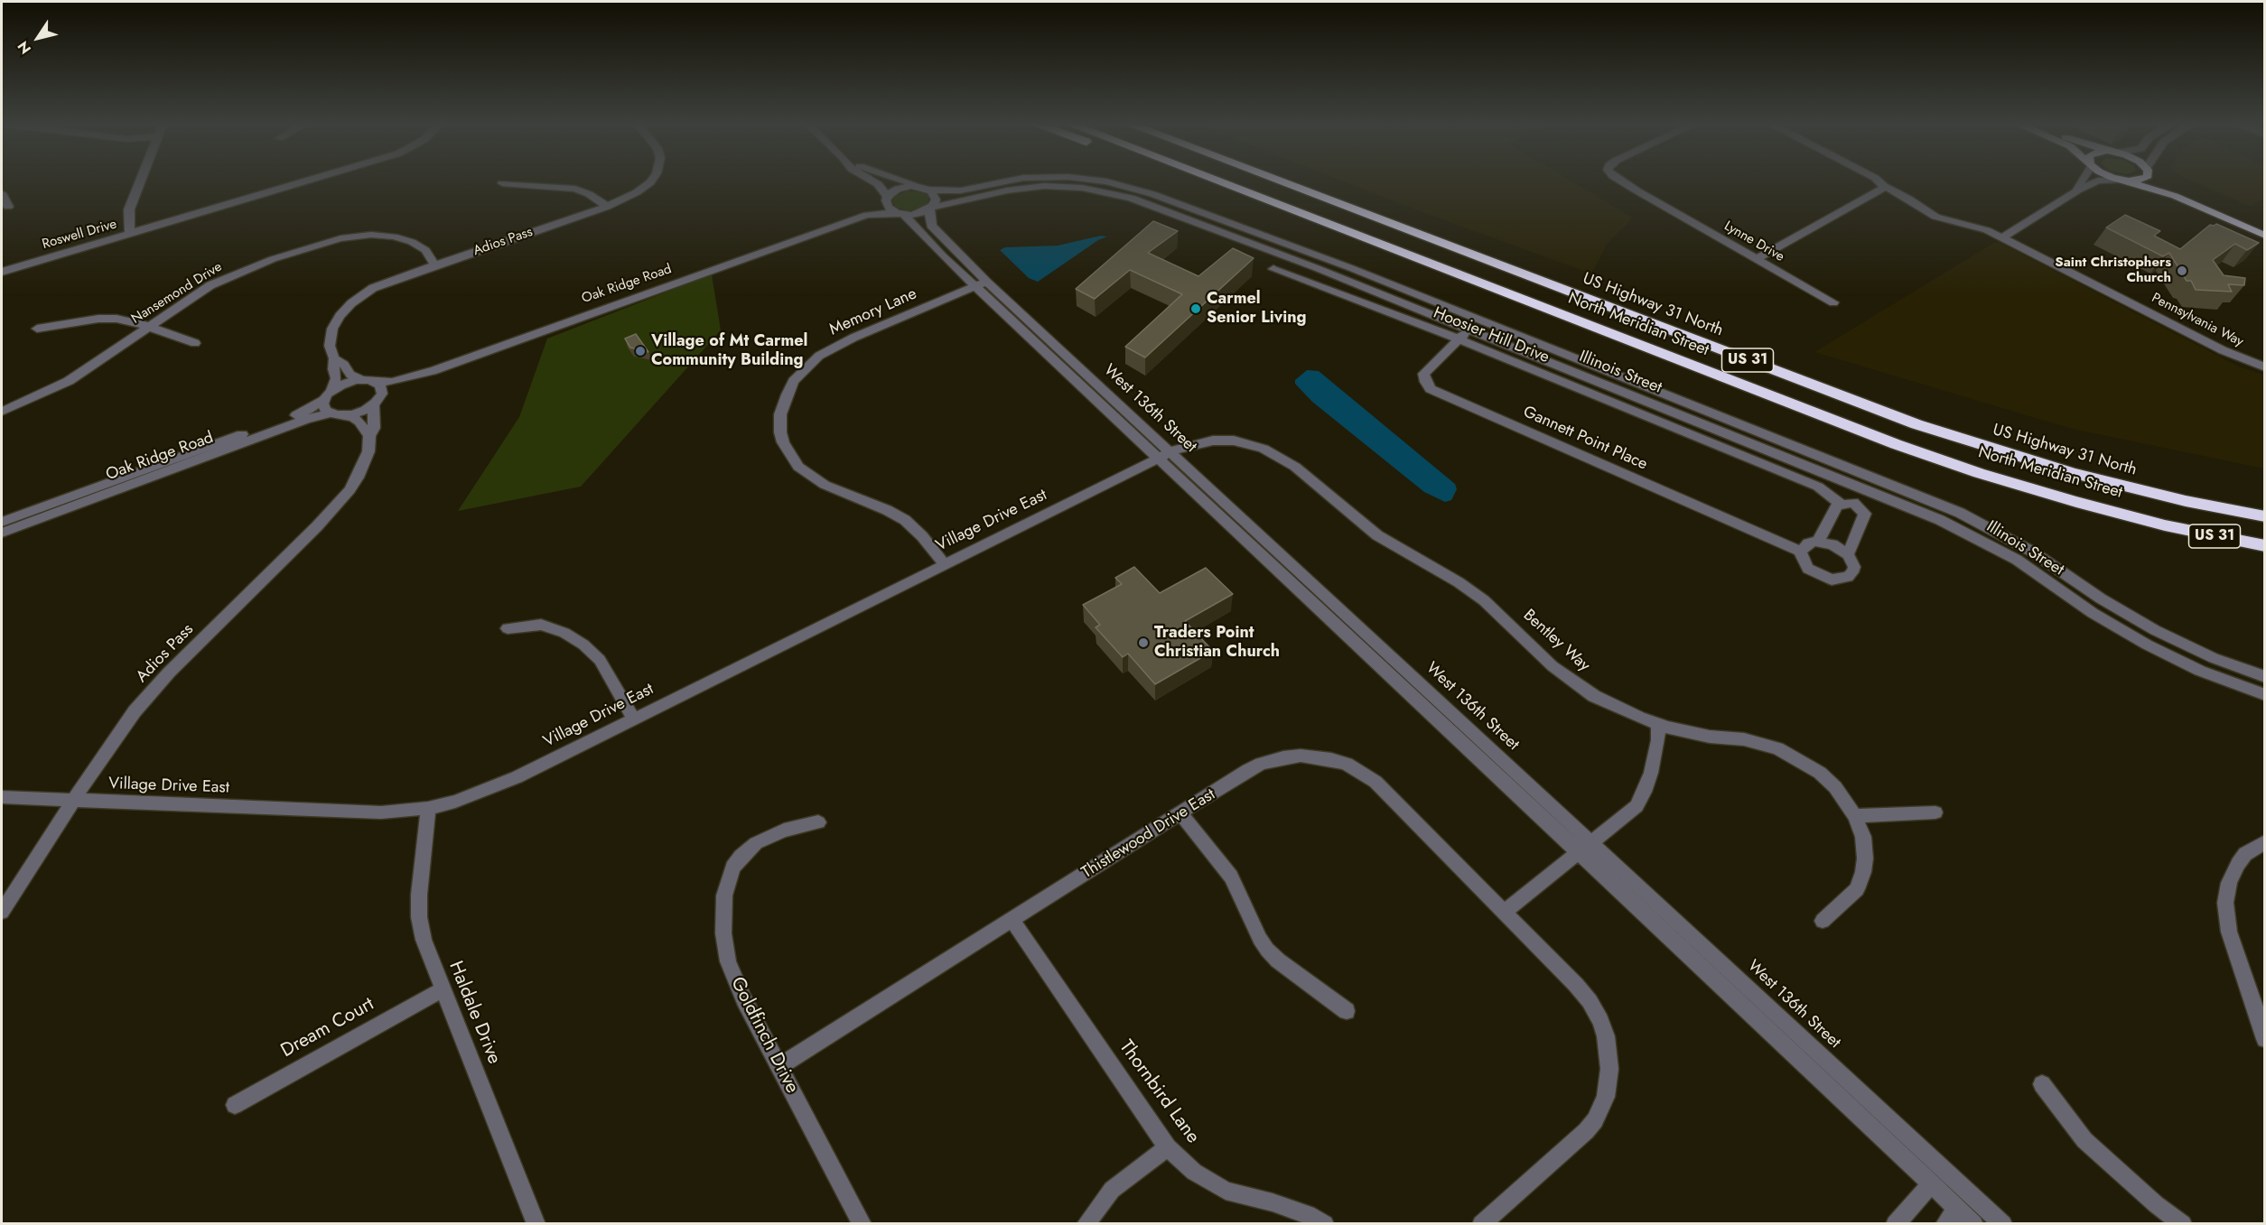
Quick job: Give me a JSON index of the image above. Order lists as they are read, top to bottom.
{
  "streets": {
    "highway": ["US Highway 31 North", "North Meridian Street", "US 31"],
    "street": [
      "Roswell Drive",
      "Adios Pass",
      "Lynne Drive",
      "Oak Ridge Road",
      "Nansemond Drive",
      "Memory Lane",
      "Pennsylvania Way",
      "Hoosier Hill Drive",
      "Illinois Street",
      "West 136th Street",
      "Gannett Point Place",
      "Village Drive East",
      "Bentley Way",
      "Thistlewood Drive East",
      "Haldale Drive",
      "Dream Court",
      "Goldfinch Drive",
      "Thornbird Lane"
    ]
  },
  "crossings": [
    ["Adios Pass", "Oak Ridge Road"],
    ["Adios Pass", "Nansemond Drive"],
    ["Adios Pass", "Village Drive East"],
    ["Oak Ridge Road", "Illinois Street"],
    ["Oak Ridge Road", "West 136th Street"],
    ["Memory Lane", "West 136th Street"],
    ["Memory Lane", "Village Drive East"],
    ["Hoosier Hill Drive", "Gannett Point Place"],
    ["Illinois Street", "West 136th Street"],
    ["Illinois Street", "Gannett Point Place"],
    ["West 136th Street", "Village Drive East"],
    ["West 136th Street", "Bentley Way"],
    ["Village Drive East", "Bentley Way"],
    ["Village Drive East", "Haldale Drive"],
    ["Thistlewood Drive East", "Goldfinch Drive"],
    ["Thistlewood Drive East", "Thornbird Lane"],
    ["Haldale Drive", "Dream Court"]
  ],
  "places": [
    "Saint Christophers Church",
    "Carmel Senior Living",
    "Village of Mt Carmel Community Building",
    "Traders Point Christian Church"
  ],
  "north": "bottom left"
}
